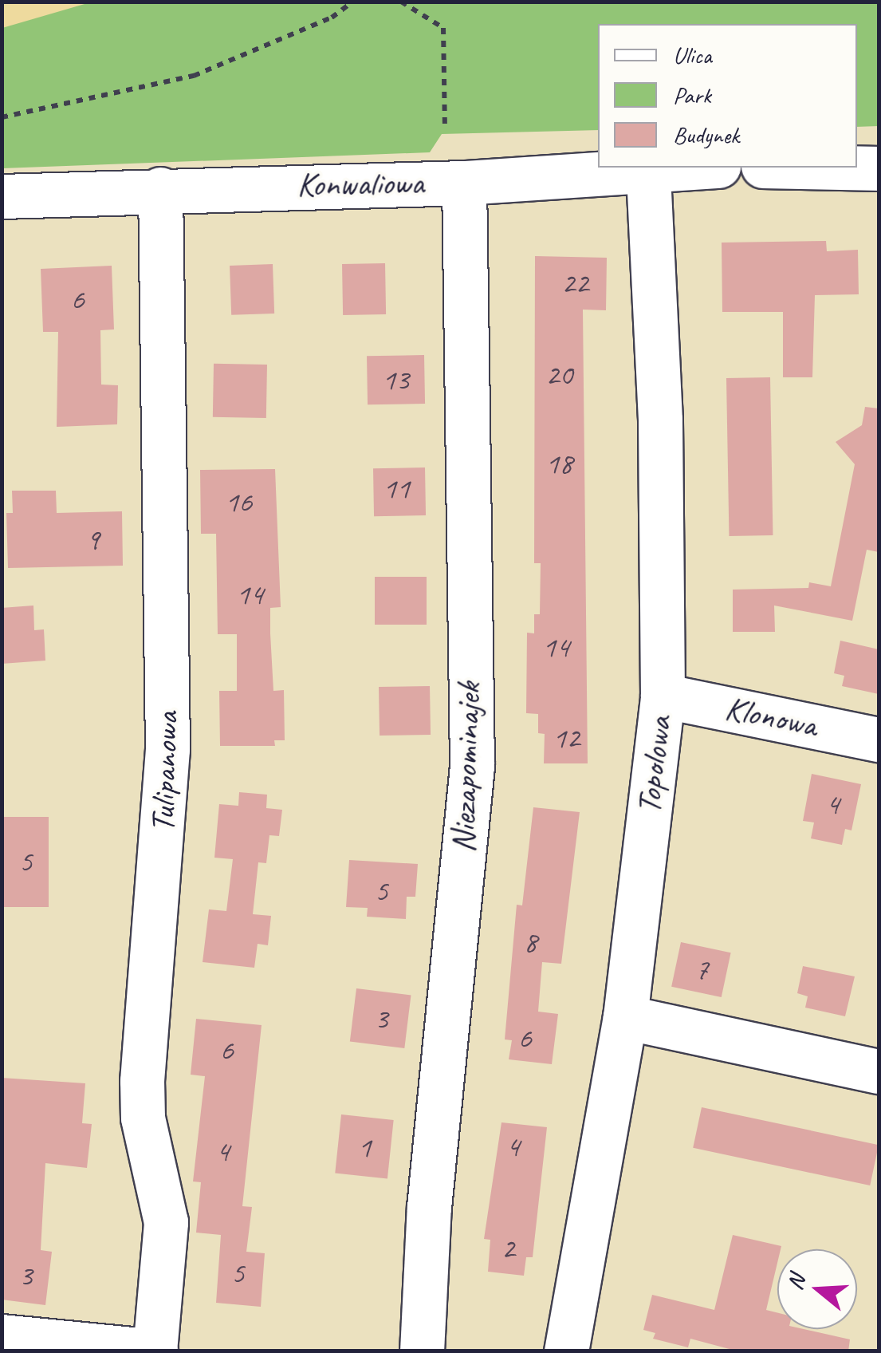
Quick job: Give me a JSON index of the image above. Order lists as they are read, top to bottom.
{
  "streets": {
    "street": [
      "Konwaliowa",
      "Klonowa",
      "Topolowa",
      "Niezapominajek",
      "Tulipanowa"
    ]
  },
  "crossings": [
    ["Konwaliowa", "Topolowa"],
    ["Konwaliowa", "Niezapominajek"],
    ["Konwaliowa", "Tulipanowa"],
    ["Klonowa", "Topolowa"]
  ],
  "house_numbers": [
    "22",
    "6",
    "20",
    "13",
    "18",
    "11",
    "16",
    "9",
    "14",
    "14",
    "12",
    "4",
    "5",
    "5",
    "8",
    "7",
    "3",
    "6",
    "6",
    "4",
    "1",
    "4",
    "2",
    "5",
    "3"
  ],
  "legend": ["Ulica", "Park", "Budynek"],
  "north": "left"
}
